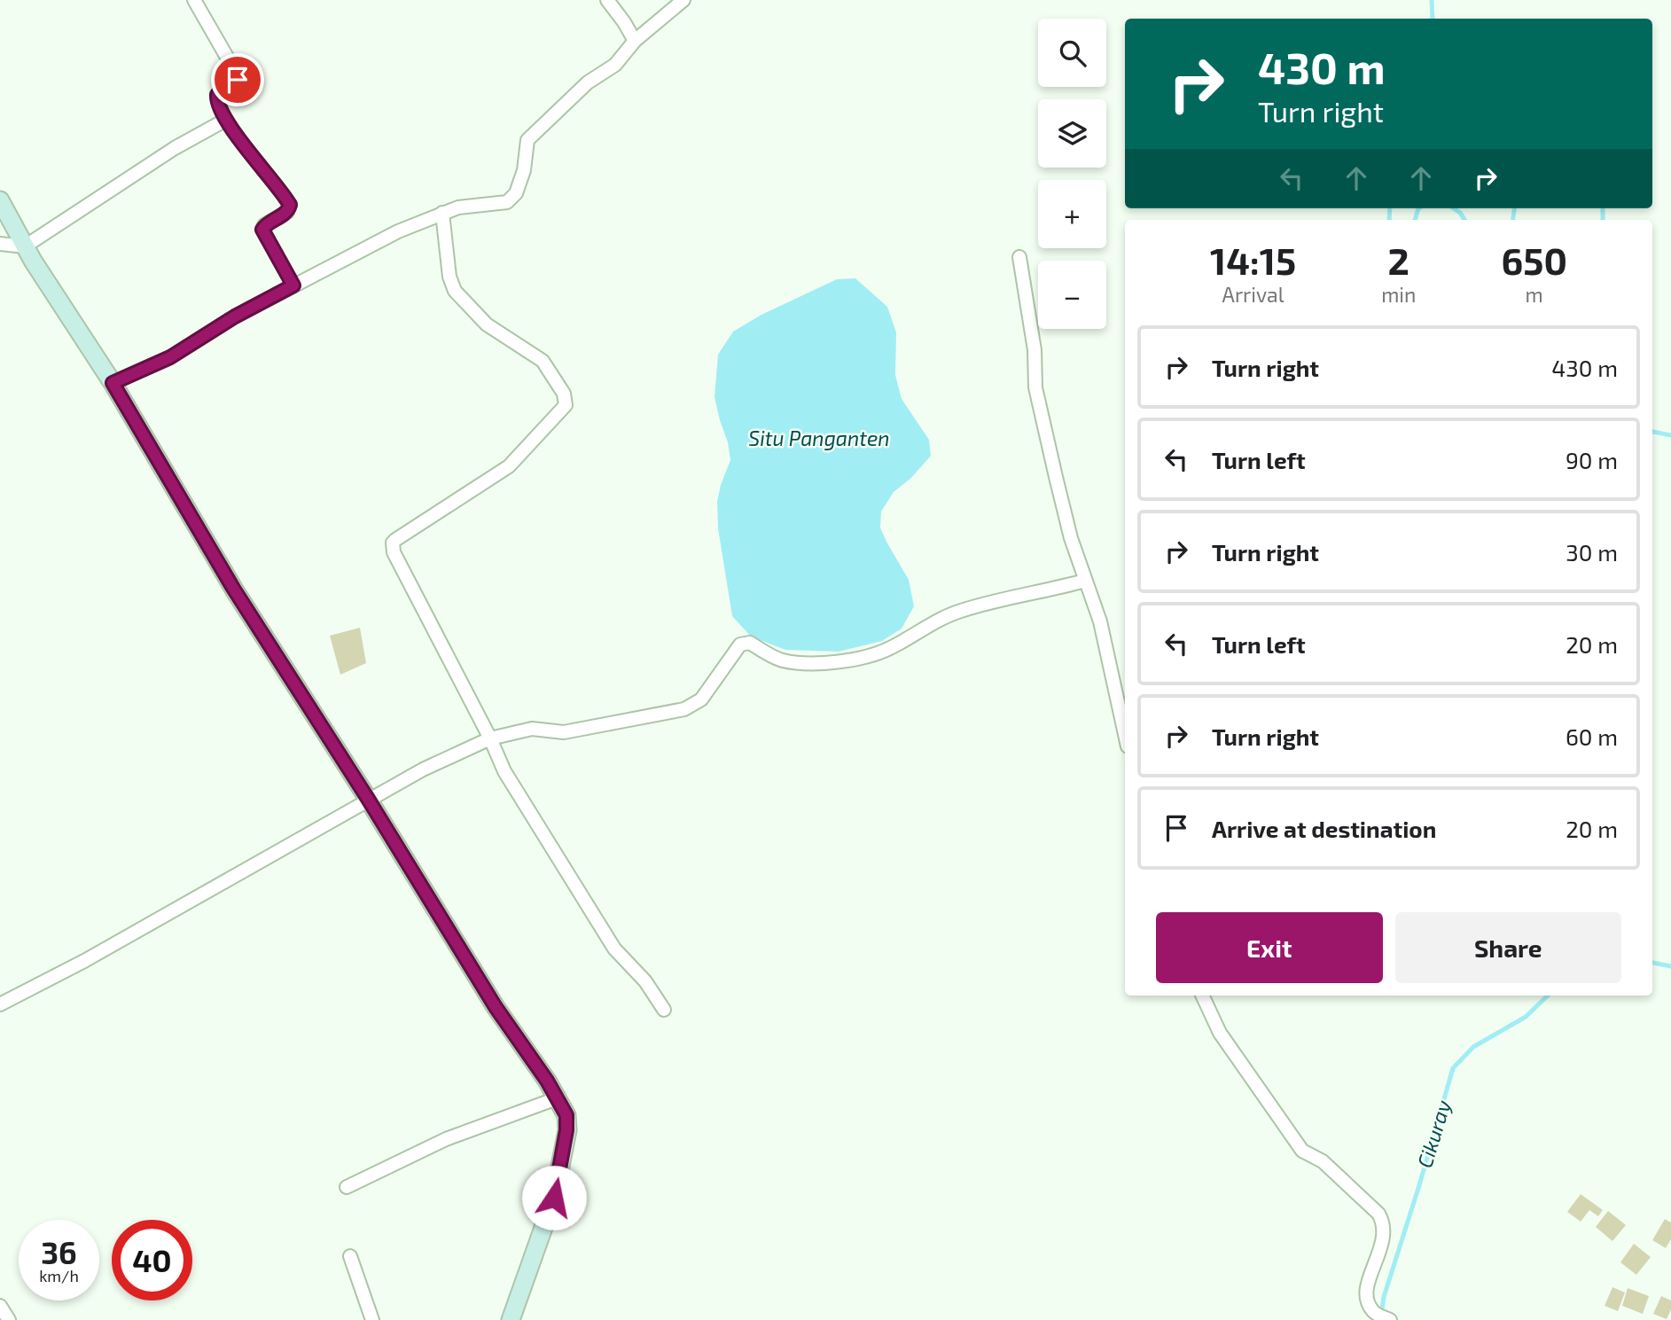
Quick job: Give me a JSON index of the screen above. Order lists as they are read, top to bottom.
{
  "water": ["Situ Panganten", "Cikuray"],
  "page": {
    "map_buttons": ["+", "−"],
    "turn": ["430 m", "Turn right"],
    "eta": [
      "14:15",
      "Arrival",
      "2",
      "min",
      "650",
      "m"
    ],
    "list": [
      {
        "name": "Turn right",
        "value": "430 m"
      },
      {
        "name": "Turn left",
        "value": "90 m"
      },
      {
        "name": "Turn right",
        "value": "30 m"
      },
      {
        "name": "Turn left",
        "value": "20 m"
      },
      {
        "name": "Turn right",
        "value": "60 m"
      },
      {
        "name": "Arrive at destination",
        "value": "20 m"
      }
    ],
    "buttons": ["Exit", "Share"],
    "speed": "36 km/h",
    "limit": "40"
  }
}
